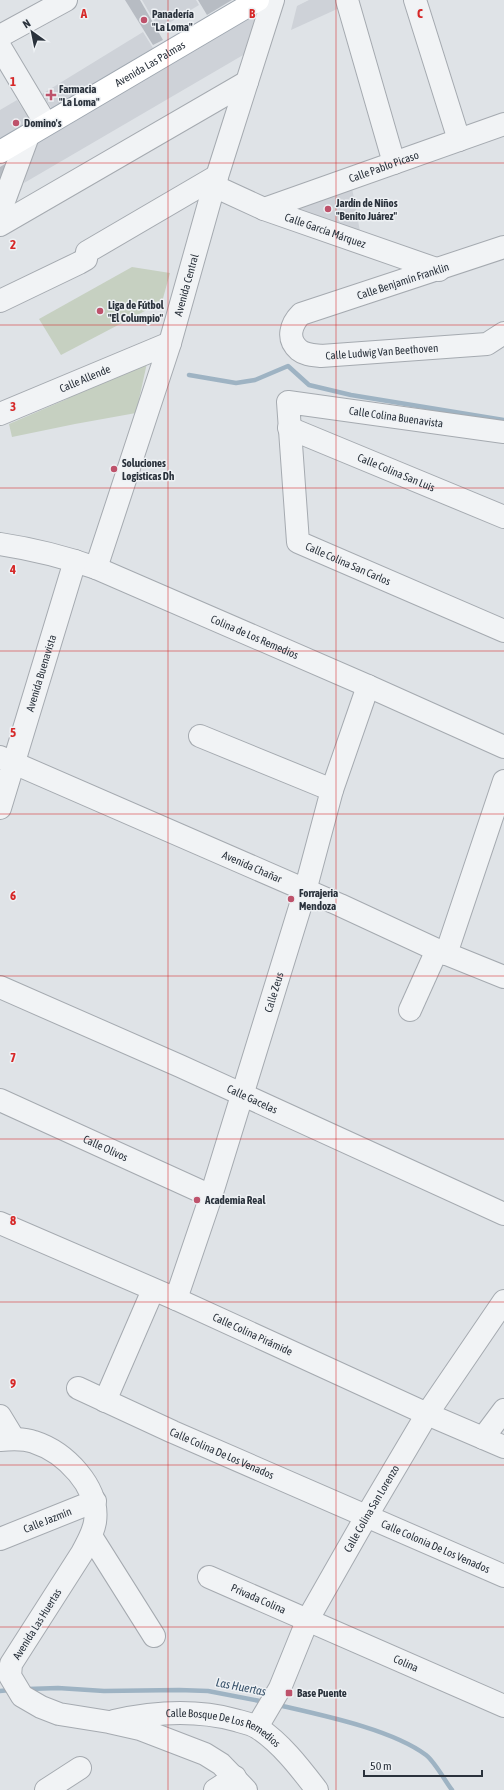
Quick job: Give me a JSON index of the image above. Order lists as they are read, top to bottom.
{
  "streets": {
    "main road": ["Avenida Las Palmas"],
    "street": [
      "Calle Pablo Picaso",
      "Calle García Márquez",
      "Calle Benjamín Franklin",
      "Avenida Central",
      "Calle Ludwig Van Beethoven",
      "Calle Allende",
      "Calle Colina Buenavista",
      "Calle Colina San Luis",
      "Calle Colina San Carlos",
      "Colina de Los Remedios",
      "Avenida Buenavista",
      "Avenida Chañar",
      "Calle Zeus",
      "Calle Gacelas",
      "Calle Olivos",
      "Calle Colina Pirámide",
      "Calle Colina De Los Venados",
      "Calle Colina San Lorenzo",
      "Calle Jazmín",
      "Calle Colonia De Los Venados",
      "Privada Colina",
      "Avenida Las Huertas",
      "Colina",
      "Calle Bosque De Los Remedios"
    ]
  },
  "crossings": [
    ["Calle Pablo Picaso", "Calle García Márquez"],
    ["Calle García Márquez", "Calle Benjamín Franklin"],
    ["Calle García Márquez", "Avenida Central"],
    ["Calle Benjamín Franklin", "Calle Ludwig Van Beethoven"],
    ["Avenida Central", "Calle Allende"],
    ["Avenida Central", "Colina de Los Remedios"],
    ["Calle Colina Buenavista", "Calle Colina San Carlos"],
    ["Calle Colina San Luis", "Calle Colina San Carlos"],
    ["Colina de Los Remedios", "Avenida Buenavista"],
    ["Colina de Los Remedios", "Calle Zeus"],
    ["Avenida Buenavista", "Avenida Chañar"],
    ["Avenida Chañar", "Calle Zeus"],
    ["Calle Zeus", "Calle Gacelas"],
    ["Calle Zeus", "Calle Olivos"],
    ["Calle Zeus", "Calle Colina Pirámide"],
    ["Calle Colina Pirámide", "Calle Colina San Lorenzo"],
    ["Calle Colina De Los Venados", "Calle Colina San Lorenzo"],
    ["Calle Colina De Los Venados", "Calle Colonia De Los Venados"],
    ["Calle Colina San Lorenzo", "Calle Colonia De Los Venados"],
    ["Calle Colina San Lorenzo", "Privada Colina"],
    ["Calle Colina San Lorenzo", "Colina"],
    ["Calle Colina San Lorenzo", "Calle Bosque De Los Remedios"],
    ["Calle Jazmín", "Avenida Las Huertas"],
    ["Privada Colina", "Colina"],
    ["Avenida Las Huertas", "Calle Bosque De Los Remedios"]
  ],
  "water": ["Las Huertas"],
  "places": {
    "other": [
      "Panadería \"La Loma\"",
      "Domino's",
      "Jardín de Niños \"Benito Juárez\"",
      "Liga de Fútbol \"El Columpio\"",
      "Soluciones Logisticas Dh",
      "Forrajeria Mendoza",
      "Academia Real"
    ],
    "health": ["Farmacia \"La Loma\""],
    "transit": ["Base Puente"]
  },
  "scale_bar": "50 m",
  "north": "top left",
  "grid": {
    "columns": ["A", "B", "C"],
    "rows": [
      "1",
      "2",
      "3",
      "4",
      "5",
      "6",
      "7",
      "8",
      "9"
    ]
  }
}
